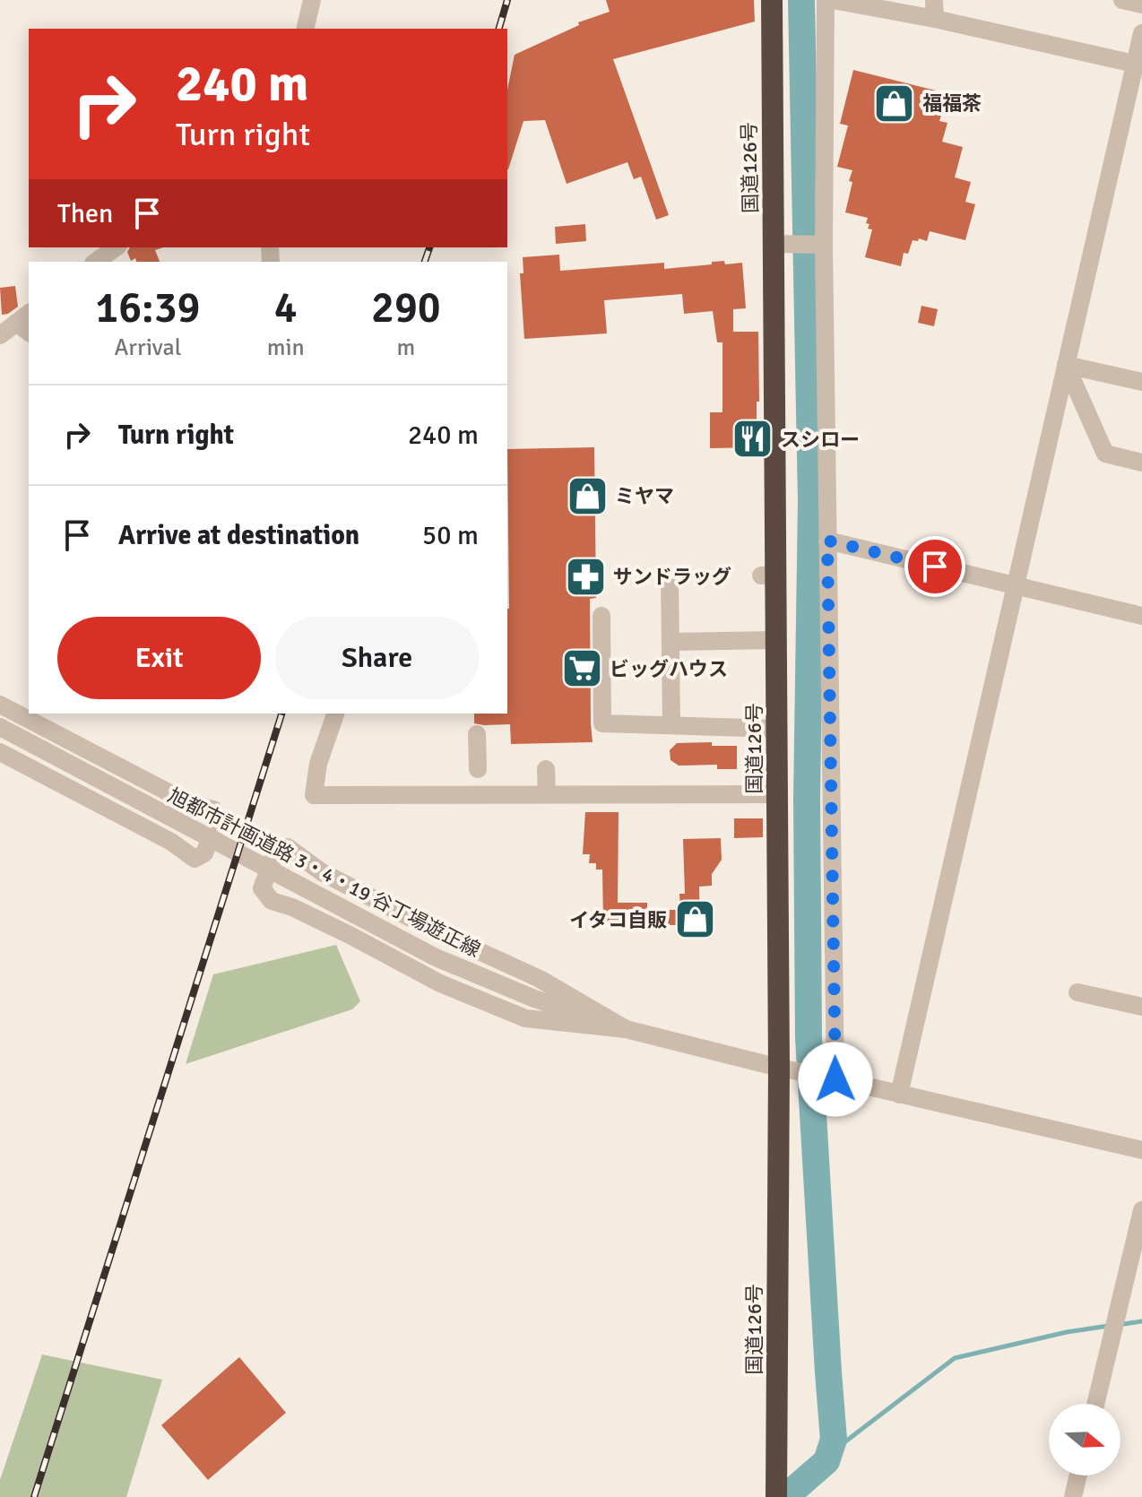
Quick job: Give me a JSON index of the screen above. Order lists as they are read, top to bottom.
{
  "streets": {
    "highway": ["国道126号"],
    "street": ["旭都市計画道路 3・4・19 谷丁場遊正線"]
  },
  "crossings": [
    ["国道126号", "旭都市計画道路 3・4・19 谷丁場遊正線"]
  ],
  "places": {
    "shop": ["福福茶", "ミヤマ", "イタコ自販"],
    "restaurant": ["スシロー"],
    "pharmacy": ["サンドラッグ"],
    "supermarket": ["ビッグハウス"]
  },
  "north": "right",
  "page": {
    "turn": ["240 m", "Turn right"],
    "then": "Then",
    "eta": [
      "16:39",
      "Arrival",
      "4",
      "min",
      "290",
      "m"
    ],
    "list": [
      {
        "name": "Turn right",
        "value": "240 m"
      },
      {
        "name": "Arrive at destination",
        "value": "50 m"
      }
    ],
    "buttons": ["Exit", "Share"]
  }
}
